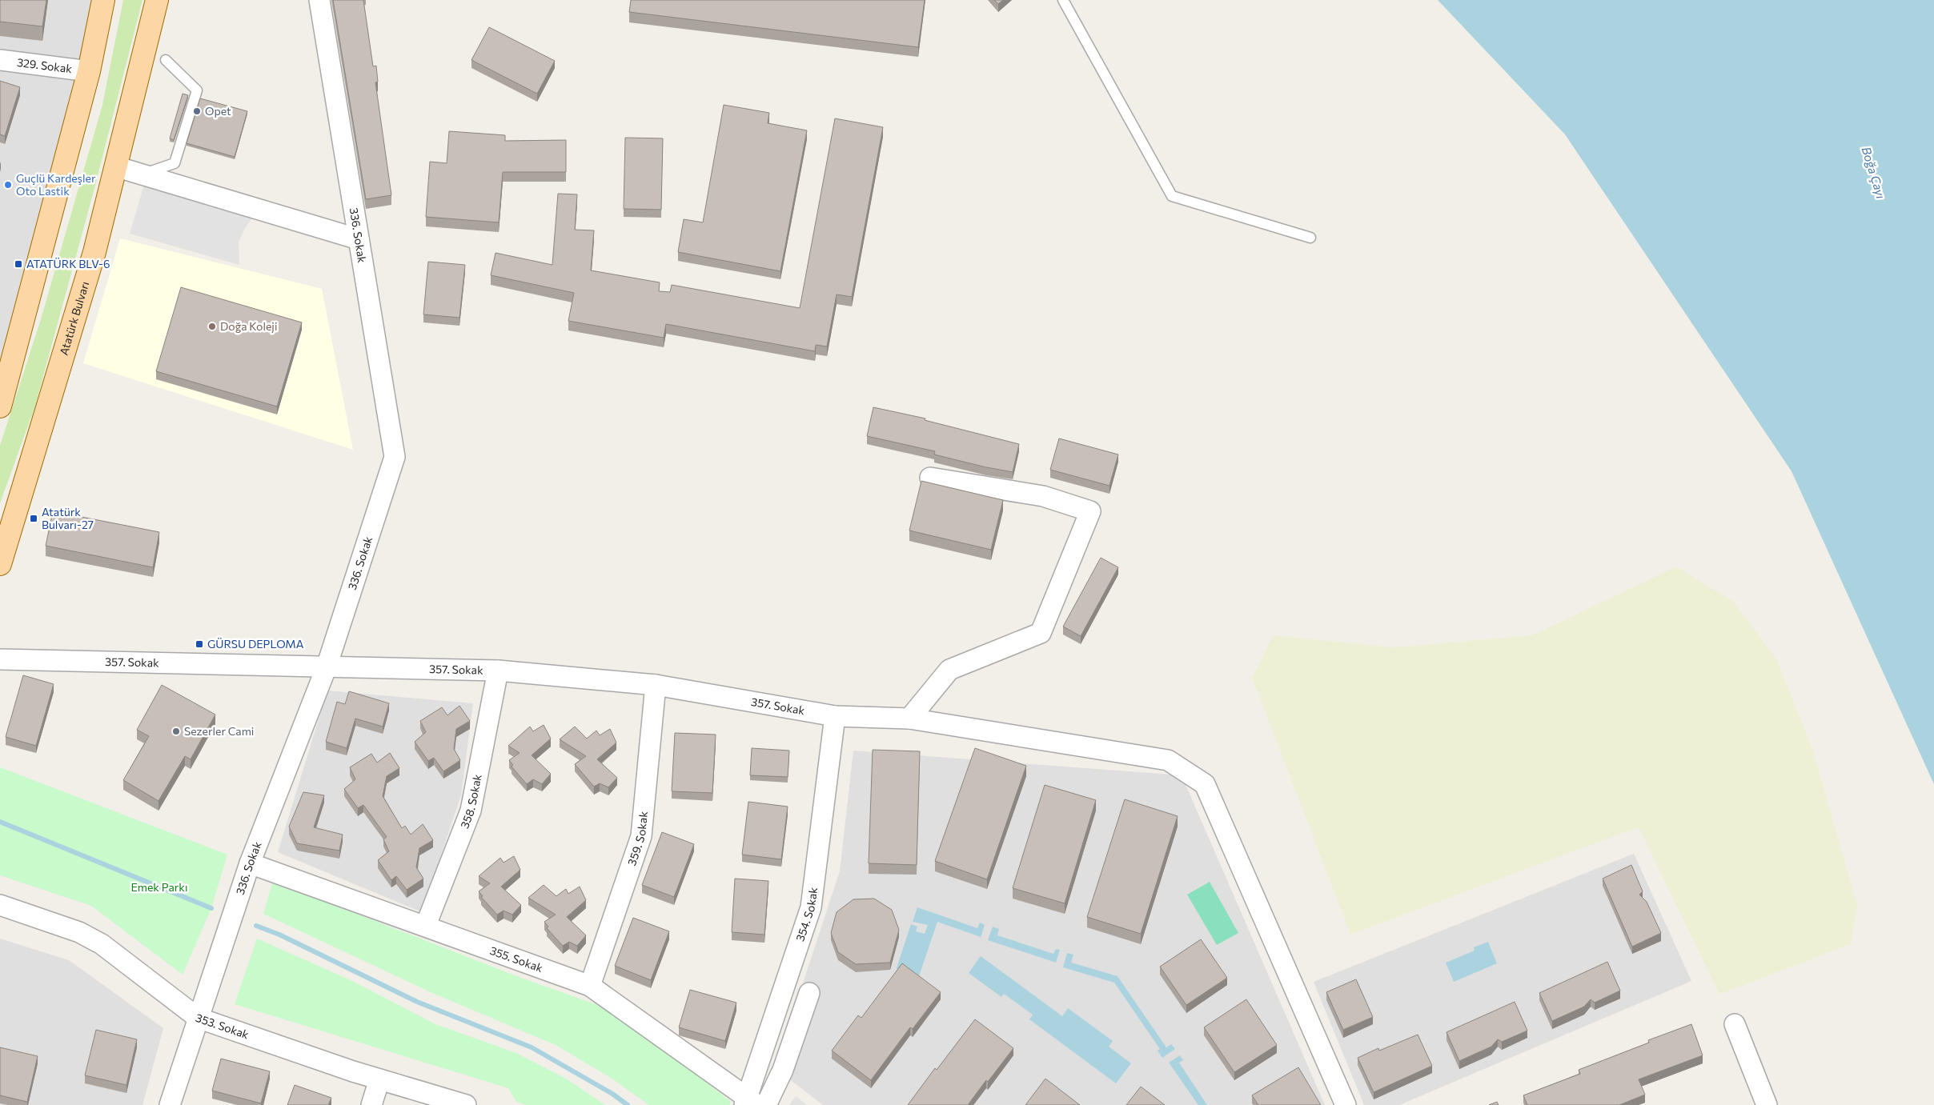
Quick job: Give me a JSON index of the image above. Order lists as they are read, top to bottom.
{
  "streets": {
    "main road": ["Atatürk Bulvarı"],
    "street": [
      "329. Sokak",
      "336. Sokak",
      "357. Sokak",
      "358. Sokak",
      "359. Sokak",
      "354. Sokak",
      "355. Sokak",
      "353. Sokak"
    ]
  },
  "crossings": [
    ["336. Sokak", "357. Sokak"],
    ["336. Sokak", "355. Sokak"],
    ["336. Sokak", "353. Sokak"],
    ["357. Sokak", "358. Sokak"],
    ["357. Sokak", "359. Sokak"],
    ["357. Sokak", "354. Sokak"],
    ["358. Sokak", "355. Sokak"],
    ["359. Sokak", "355. Sokak"],
    ["354. Sokak", "355. Sokak"]
  ],
  "water": ["Boğa Çayı"],
  "parks": ["Emek Parkı"],
  "places": {
    "other": [
      "Opet",
      "Guçlü Kardeşler Oto Lastik",
      "Doğa Koleji",
      "Sezerler Cami"
    ],
    "transit": ["ATATÜRK BLV-6", "Atatürk Bulvarı-27", "GÜRSU DEPLOMA"]
  }
}
